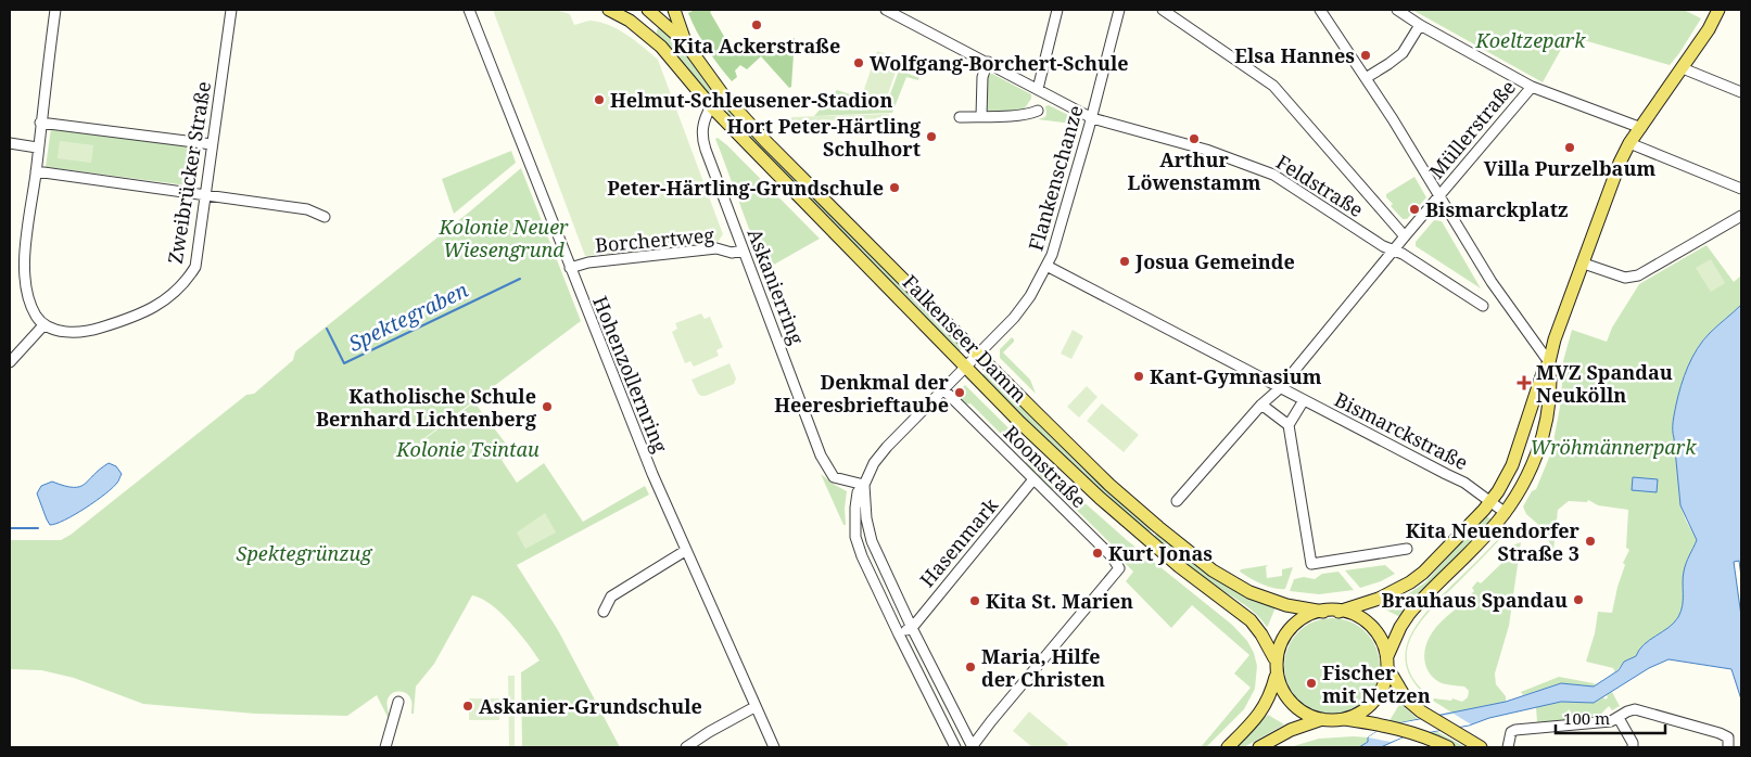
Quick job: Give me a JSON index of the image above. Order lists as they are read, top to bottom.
{
  "streets": {
    "main road": ["Falkenseer Damm"],
    "street": [
      "Müllerstraße",
      "Zweibrücker Straße",
      "Flankenschanze",
      "Feldstraße",
      "Borchertweg",
      "Askanierring",
      "Hohenzollernring",
      "Bismarckstraße",
      "Roonstraße",
      "Hasenmark"
    ]
  },
  "crossings": [
    ["Flankenschanze", "Feldstraße"],
    ["Flankenschanze", "Askanierring"],
    ["Flankenschanze", "Falkenseer Damm"],
    ["Flankenschanze", "Bismarckstraße"],
    ["Flankenschanze", "Roonstraße"],
    ["Borchertweg", "Askanierring"],
    ["Borchertweg", "Hohenzollernring"],
    ["Askanierring", "Falkenseer Damm"],
    ["Roonstraße", "Hasenmark"]
  ],
  "water": ["Spektegraben"],
  "parks": [
    "Koeltzepark",
    "Kolonie Neuer Wiesengrund",
    "Wröhmännerpark",
    "Kolonie Tsintau",
    "Spektegrünzug"
  ],
  "places": {
    "other": [
      "Kita Ackerstraße",
      "Elsa Hannes",
      "Wolfgang-Borchert-Schule",
      "Helmut-Schleusener-Stadion",
      "Hort Peter-Härtling Schulhort",
      "Arthur Löwenstamm",
      "Villa Purzelbaum",
      "Peter-Härtling-Grundschule",
      "Bismarckplatz",
      "Josua Gemeinde",
      "Kant-Gymnasium",
      "Denkmal der Heeresbrieftaube",
      "Katholische Schule Bernhard Lichtenberg",
      "Kita Neuendorfer Straße 3",
      "Kurt Jonas",
      "Brauhaus Spandau",
      "Kita St. Marien",
      "Maria, Hilfe der Christen",
      "Fischer mit Netzen",
      "Askanier-Grundschule"
    ],
    "health": ["MVZ Spandau Neukölln"]
  },
  "scale_bar": "100 m"
}
